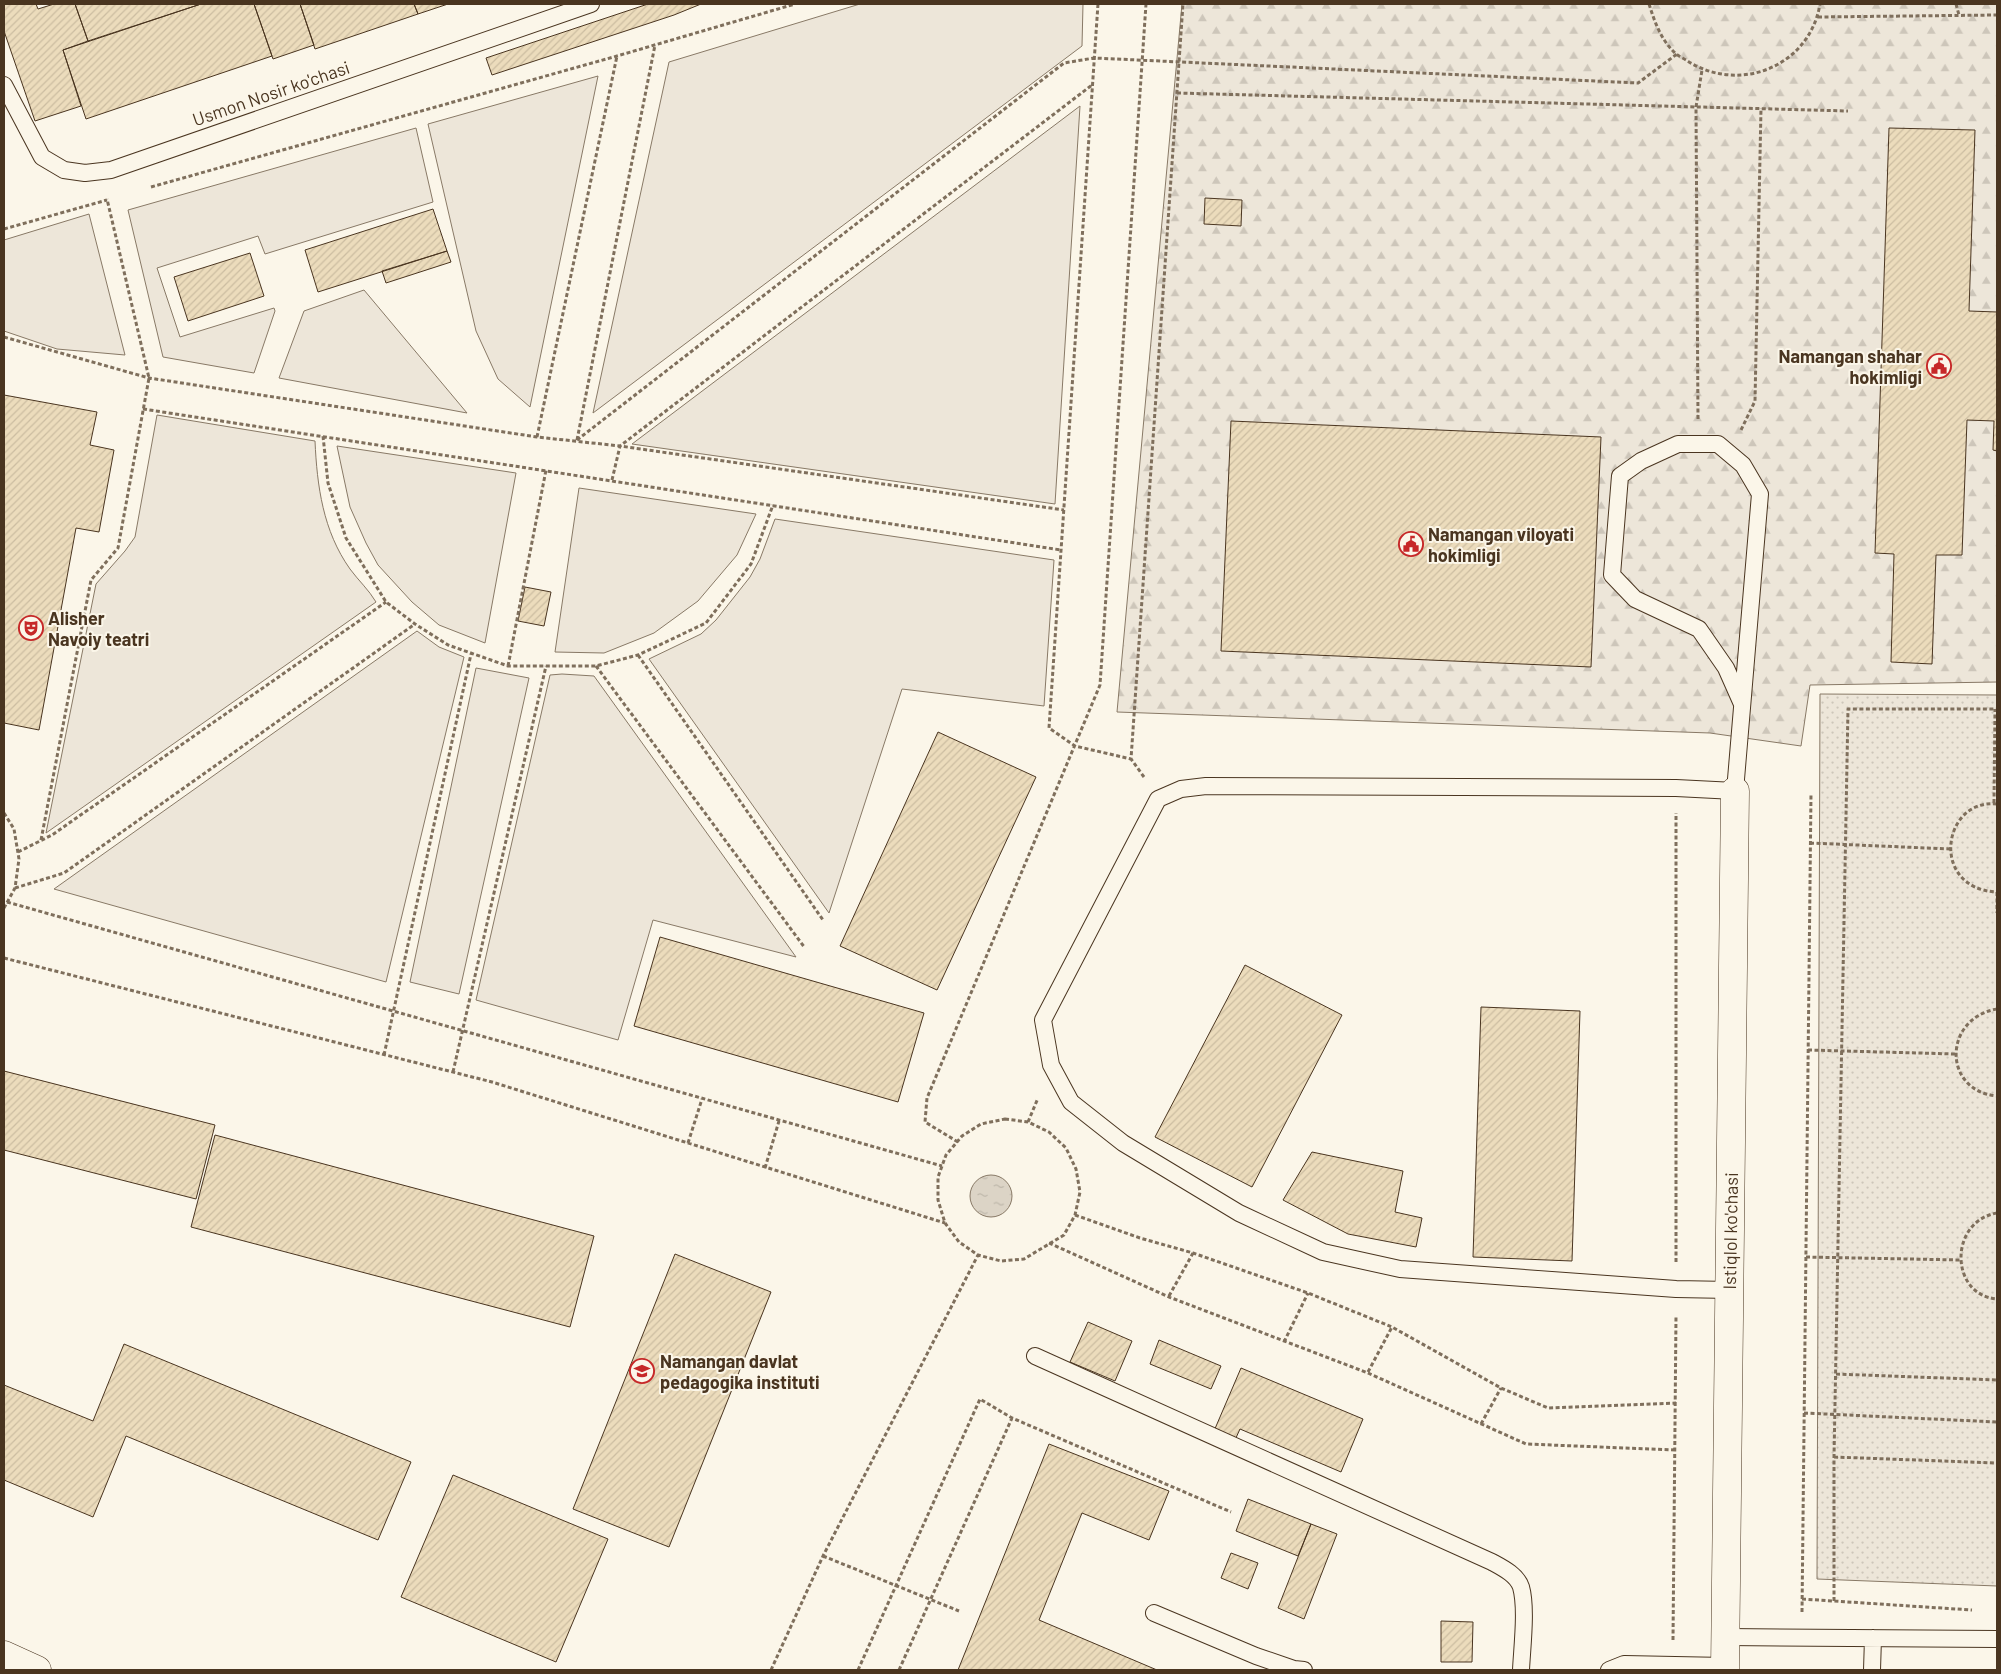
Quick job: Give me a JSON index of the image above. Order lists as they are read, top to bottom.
{
  "streets": {
    "street": ["Istiqlol ko'chasi"],
    "lane": ["Usmon Nosir ko'chasi"]
  },
  "places": {
    "public building": ["Namangan shahar hokimligi", "Namangan viloyati hokimligi"],
    "theatre": ["Alisher Navoiy teatri"],
    "school or university": ["Namangan davlat pedagogika instituti"]
  }
}
